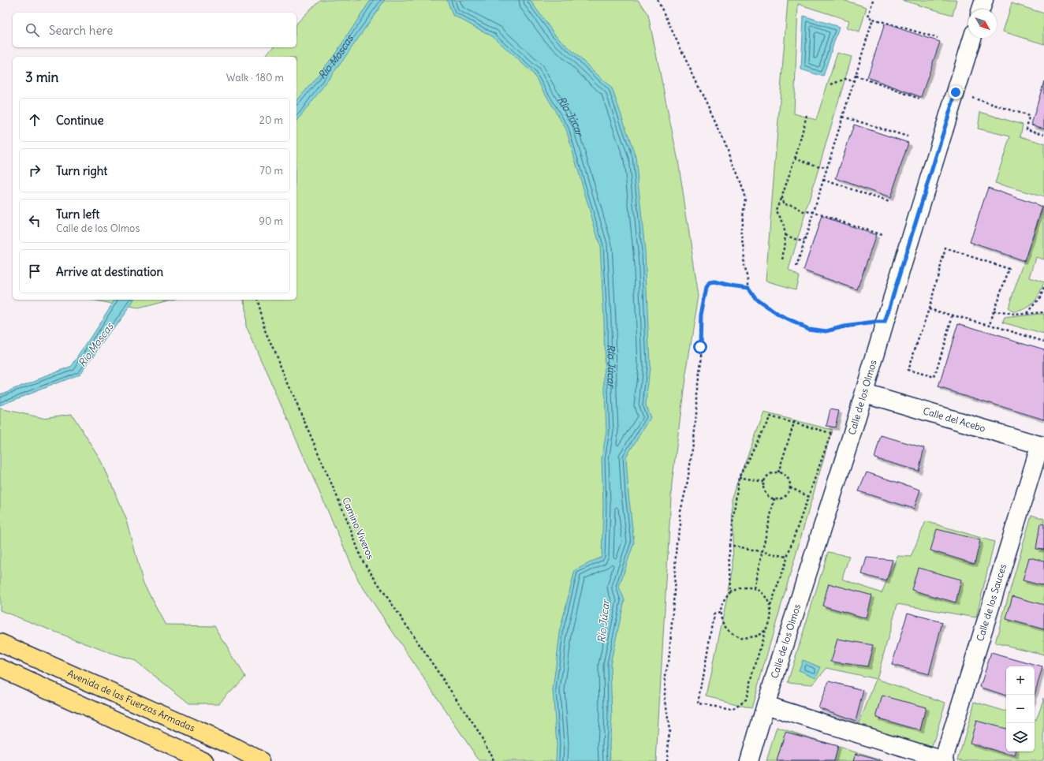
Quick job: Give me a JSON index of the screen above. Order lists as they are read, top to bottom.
{
  "streets": {
    "main road": ["Avenida de las Fuerzas Armadas"],
    "street": ["Calle de los Olmos", "Calle del Acebo", "Calle de los Sauces"],
    "path": ["Camino Viveros"]
  },
  "crossings": [
    ["Calle de los Olmos", "Calle del Acebo"],
    ["Calle del Acebo", "Calle de los Sauces"]
  ],
  "water": ["Rio Moscas", "Río Júcar"],
  "north": "bottom right",
  "page": {
    "search": "Search here",
    "heading": ["3 min", "Walk · 180 m"],
    "list": [
      ["Continue", "20 m"],
      ["Turn right", "70 m"],
      ["Turn left", "Calle de los Olmos", "90 m"],
      "Arrive at destination"
    ],
    "map_buttons": ["+", "−"]
  }
}
